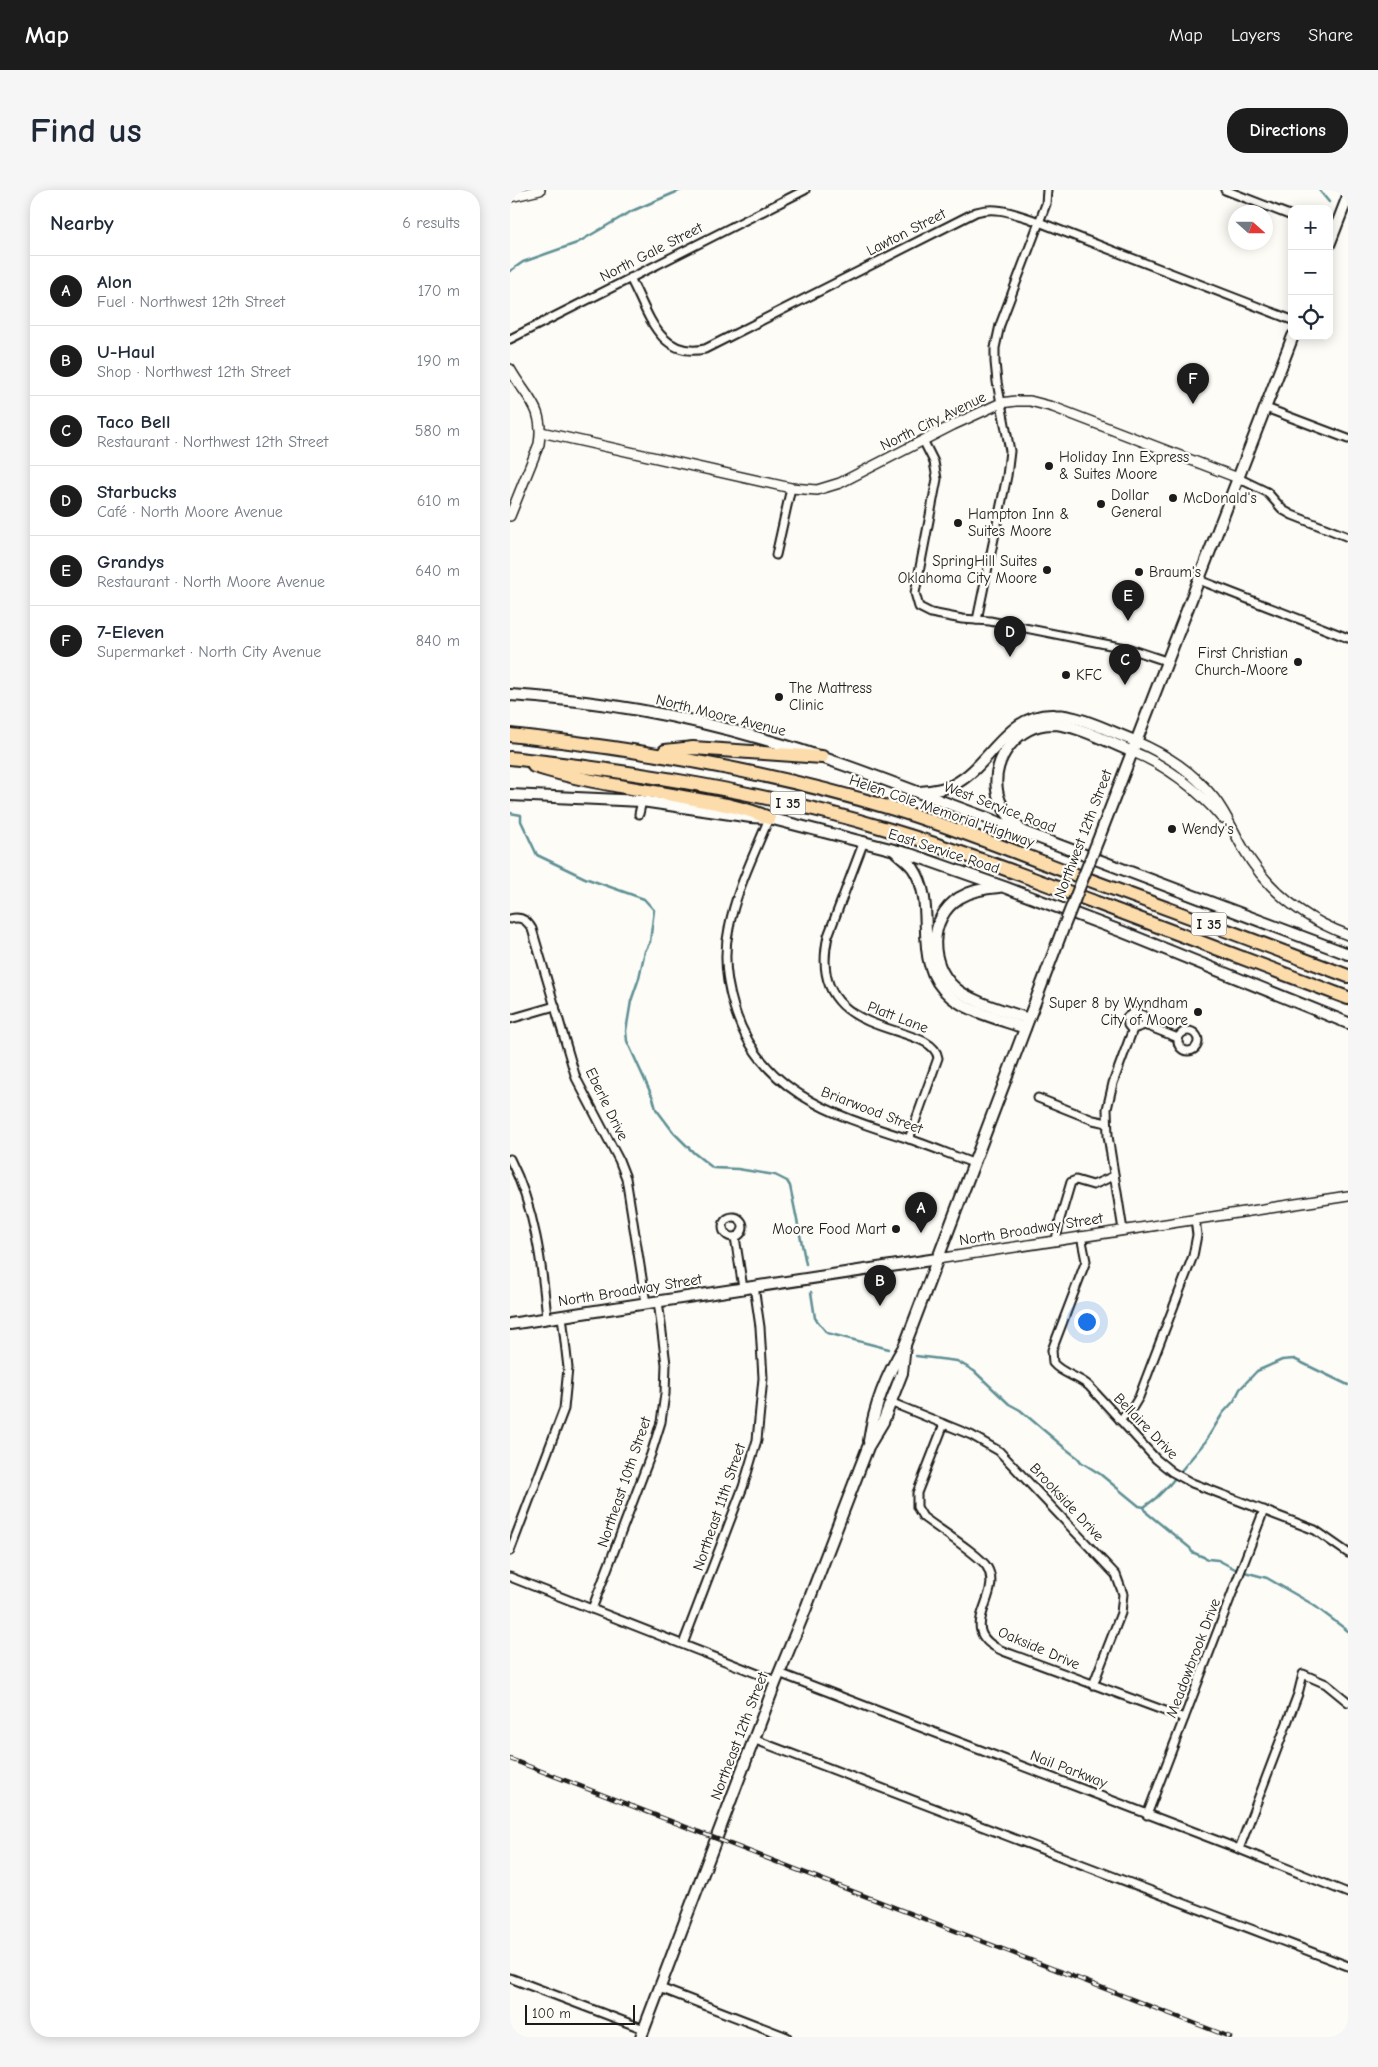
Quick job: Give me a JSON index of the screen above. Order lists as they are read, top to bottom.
{
  "streets": {
    "highway": ["I 35", "Helen Cole Memorial Highway"],
    "main road": [
      "North Moore Avenue",
      "West Service Road",
      "Northwest 12th Street",
      "East Service Road",
      "North Broadway Street",
      "Northeast 12th Street"
    ],
    "street": [
      "Lawton Street",
      "North Gale Street",
      "North City Avenue",
      "Platt Lane",
      "Eberle Drive",
      "Briarwood Street",
      "Bellaire Drive",
      "Northeast 10th Street",
      "Brookside Drive",
      "Northeast 11th Street",
      "Oakside Drive",
      "Meadowbrook Drive",
      "Nail Parkway"
    ]
  },
  "crossings": [
    ["Lawton Street", "North Gale Street"],
    ["North City Avenue", "Northwest 12th Street"],
    ["North Moore Avenue", "West Service Road"],
    ["Northwest 12th Street", "Briarwood Street"],
    ["Northwest 12th Street", "North Broadway Street"],
    ["Northwest 12th Street", "Northeast 12th Street"],
    ["East Service Road", "Platt Lane"],
    ["East Service Road", "Briarwood Street"],
    ["Platt Lane", "Briarwood Street"],
    ["Eberle Drive", "North Broadway Street"],
    ["North Broadway Street", "Bellaire Drive"],
    ["North Broadway Street", "Northeast 10th Street"],
    ["North Broadway Street", "Northeast 11th Street"],
    ["Bellaire Drive", "Meadowbrook Drive"],
    ["Northeast 10th Street", "Nail Parkway"],
    ["Brookside Drive", "Oakside Drive"],
    ["Brookside Drive", "Northeast 12th Street"],
    ["Northeast 11th Street", "Nail Parkway"],
    ["Oakside Drive", "Meadowbrook Drive"],
    ["Meadowbrook Drive", "Nail Parkway"],
    ["Northeast 12th Street", "Nail Parkway"]
  ],
  "places": [
    "Holiday Inn Express & Suites Moore",
    "McDonald's",
    "Dollar General",
    "Hampton Inn & Suites Moore",
    "SpringHill Suites Oklahoma City Moore",
    "Braum's",
    "First Christian Church-Moore",
    "KFC",
    "The Mattress Clinic",
    "Wendy's",
    "Super 8 by Wyndham City of Moore",
    "Moore Food Mart"
  ],
  "scale_bar": "100 m",
  "north": "right",
  "page": {
    "header": "Map",
    "nav": ["Map", "Layers", "Share"],
    "buttons": "Directions",
    "title": "Find us",
    "heading": ["Nearby", "6 results"],
    "map_buttons": ["+", "−"],
    "list": [
      {
        "mark": "A",
        "name": "Alon",
        "note": "Fuel · Northwest 12th Street",
        "value": "170 m"
      },
      {
        "mark": "B",
        "name": "U-Haul",
        "note": "Shop · Northwest 12th Street",
        "value": "190 m"
      },
      {
        "mark": "C",
        "name": "Taco Bell",
        "note": "Restaurant · Northwest 12th Street",
        "value": "580 m"
      },
      {
        "mark": "D",
        "name": "Starbucks",
        "note": "Café · North Moore Avenue",
        "value": "610 m"
      },
      {
        "mark": "E",
        "name": "Grandys",
        "note": "Restaurant · North Moore Avenue",
        "value": "640 m"
      },
      {
        "mark": "F",
        "name": "7-Eleven",
        "note": "Supermarket · North City Avenue",
        "value": "840 m"
      }
    ],
    "pins": [
      "F",
      "E",
      "D",
      "C",
      "A",
      "B"
    ],
    "scale": "100 m"
  }
}
